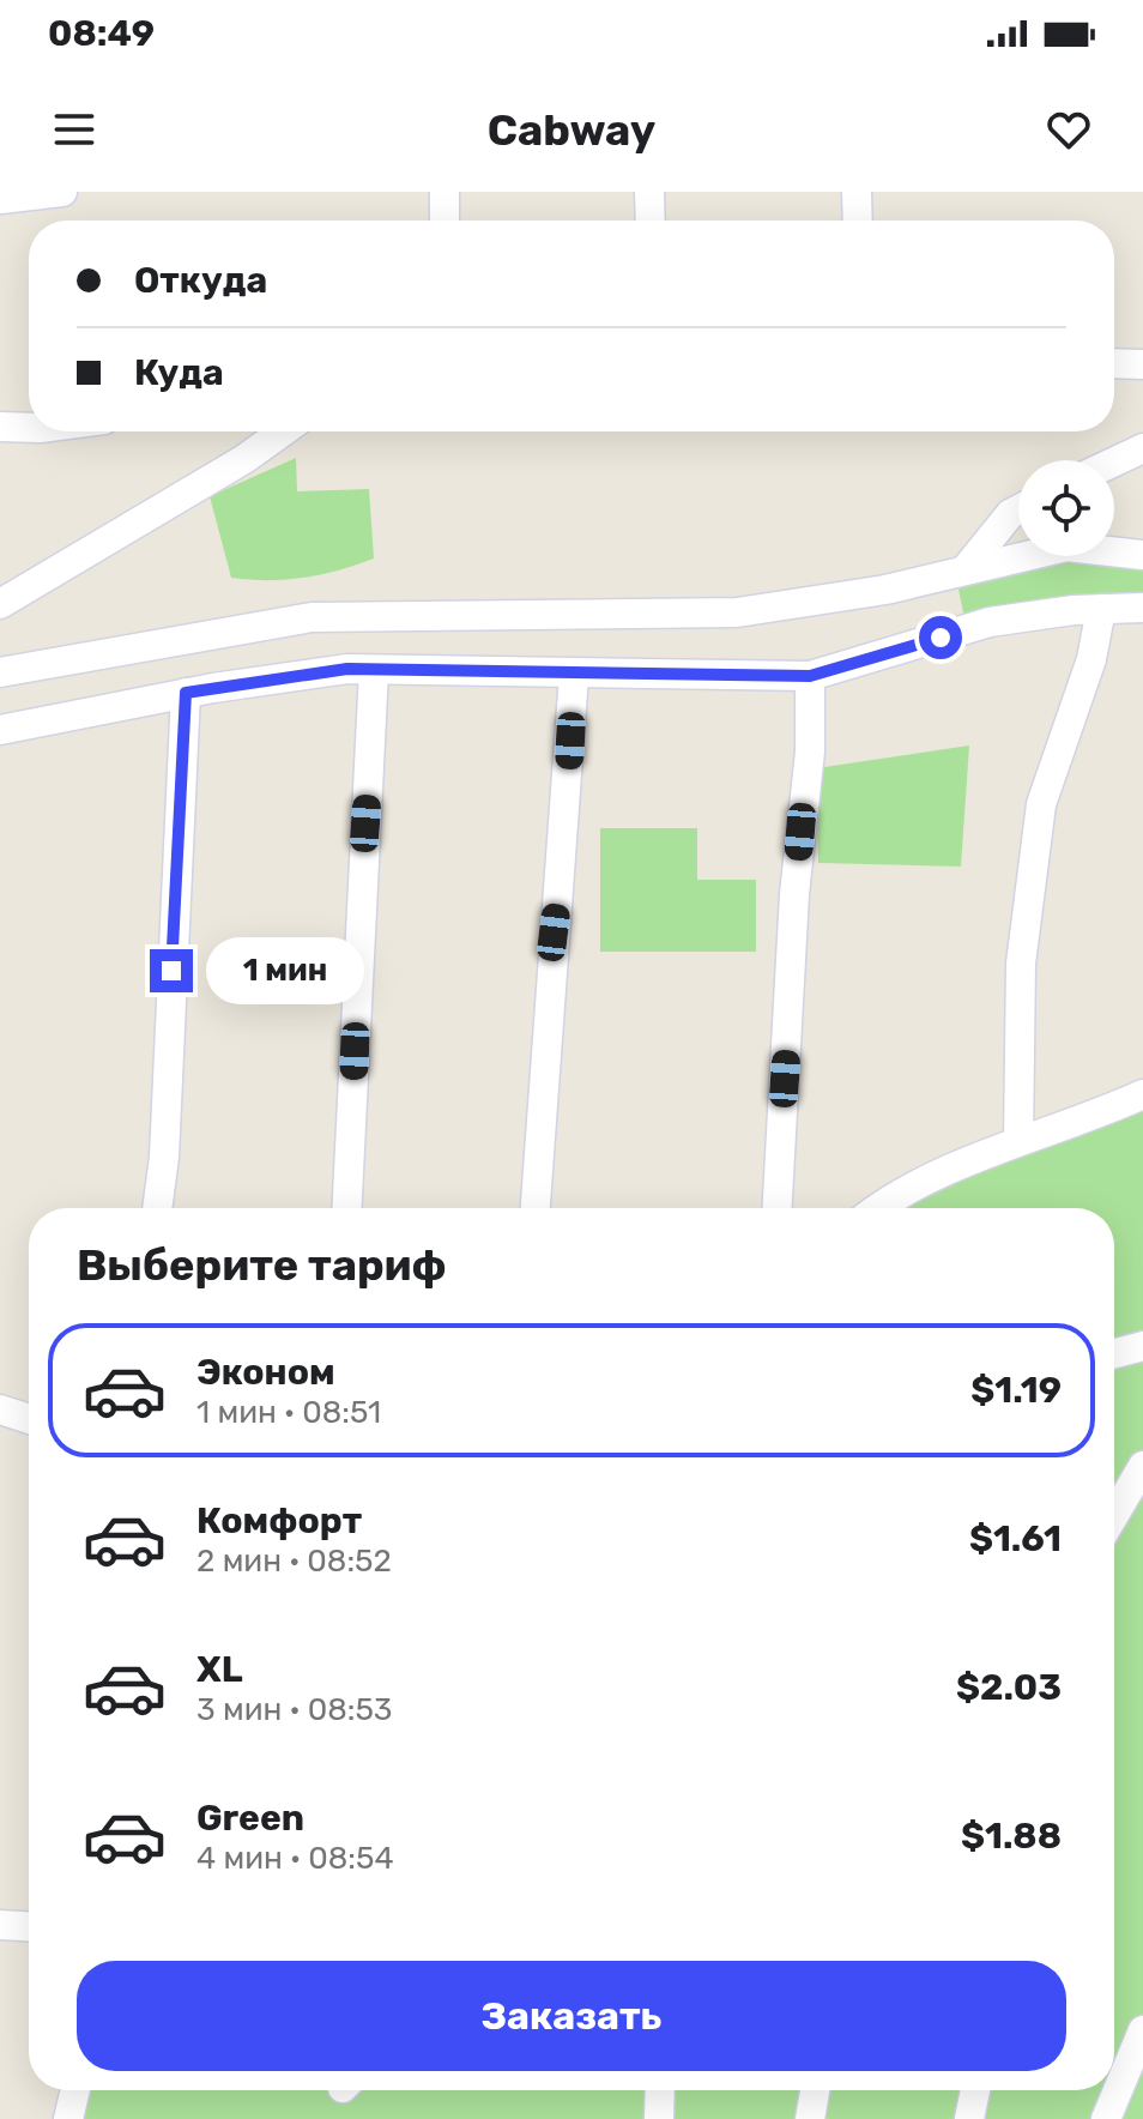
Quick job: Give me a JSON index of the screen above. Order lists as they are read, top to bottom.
{
  "page": {
    "status": "08:49",
    "header": "Cabway",
    "banner": ["Откуда", "Куда"],
    "bubble": "1 мин",
    "heading": "Выберите тариф",
    "list": [
      {
        "name": "Эконом",
        "note": "1 мин · 08:51",
        "value": "$1.19"
      },
      {
        "name": "Комфорт",
        "note": "2 мин · 08:52",
        "value": "$1.61"
      },
      {
        "name": "XL",
        "note": "3 мин · 08:53",
        "value": "$2.03"
      },
      {
        "name": "Green",
        "note": "4 мин · 08:54",
        "value": "$1.88"
      }
    ],
    "buttons": "Заказать"
  }
}
